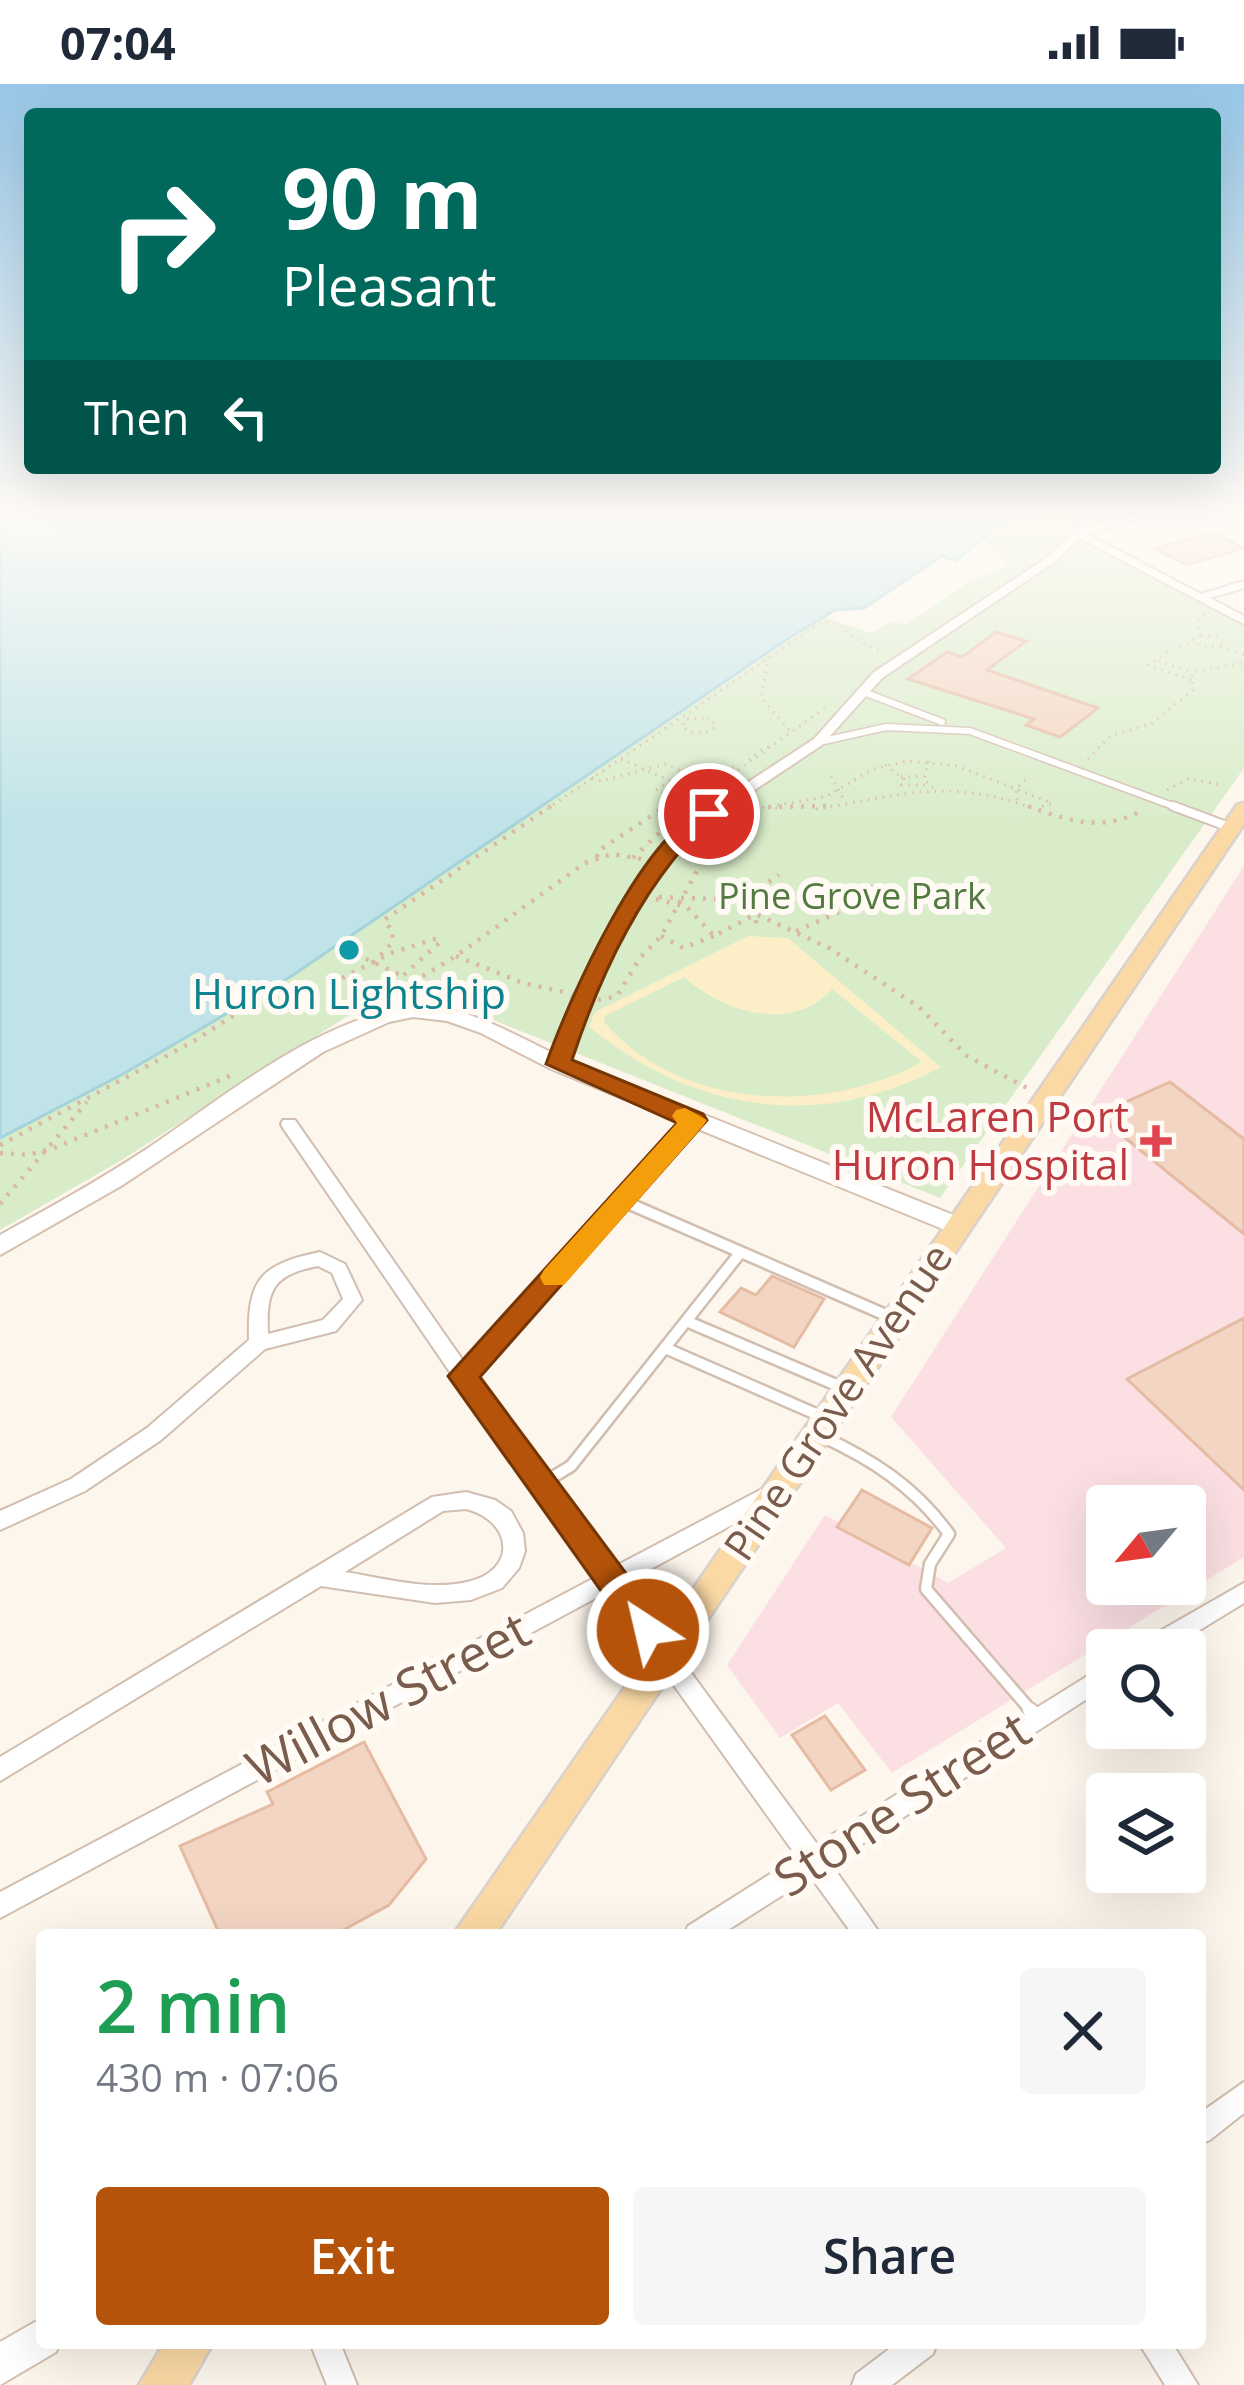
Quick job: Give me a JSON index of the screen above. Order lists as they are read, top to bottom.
{
  "streets": {
    "main road": ["Pine Grove Avenue"],
    "street": ["Willow Street", "Stone Street"]
  },
  "crossings": [
    ["Pine Grove Avenue", "Willow Street"]
  ],
  "parks": ["Pine Grove Park"],
  "places": {
    "other": ["Huron Lightship"],
    "health": ["McLaren Port Huron Hospital"]
  },
  "north": "bottom left",
  "page": {
    "status": "07:04",
    "turn": ["90 m", "Pleasant"],
    "then": "Then",
    "heading": ["2 min", "430 m · 07:06"],
    "buttons": ["Exit", "Share"]
  }
}
